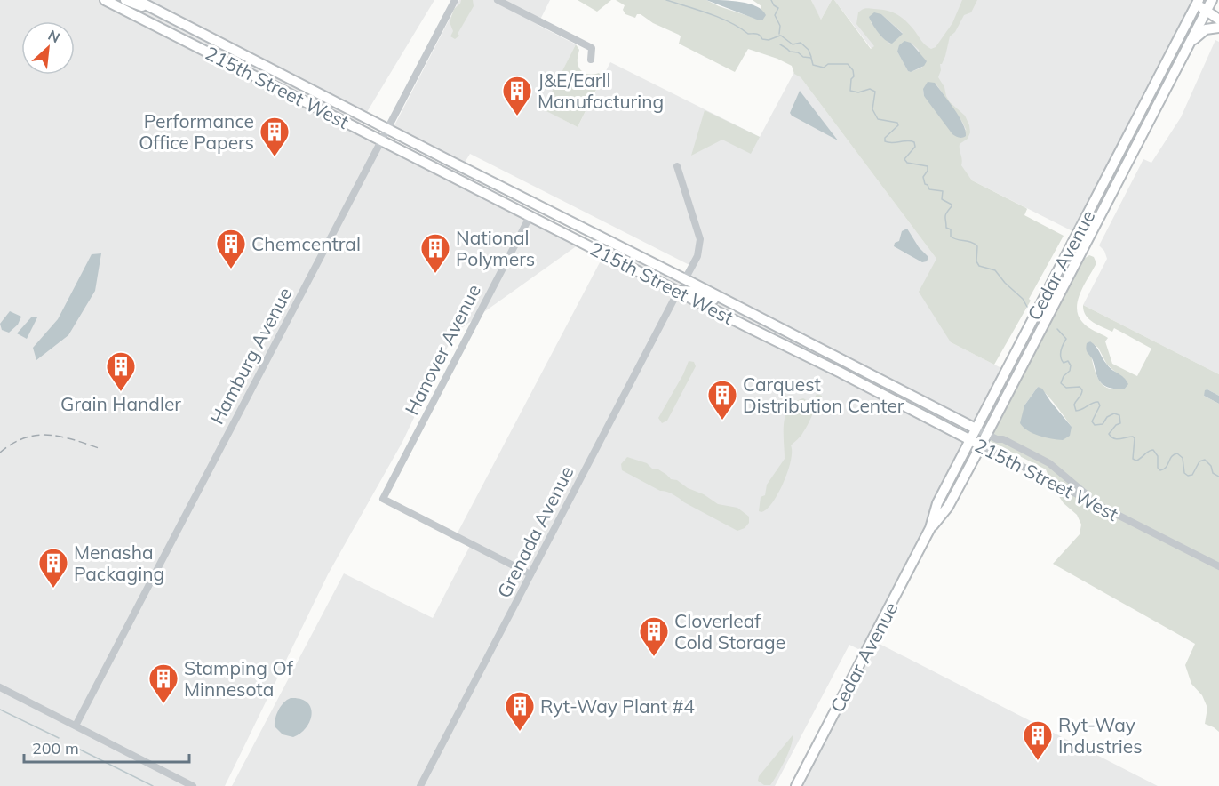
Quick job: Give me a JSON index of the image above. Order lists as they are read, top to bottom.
{
  "streets": {
    "main road": ["215th Street West", "Cedar Avenue"],
    "street": ["Hanover Avenue", "Hamburg Avenue", "Grenada Avenue"]
  },
  "crossings": [
    ["215th Street West", "Cedar Avenue"],
    ["215th Street West", "Hanover Avenue"],
    ["215th Street West", "Hamburg Avenue"],
    ["215th Street West", "Grenada Avenue"],
    ["Hanover Avenue", "Grenada Avenue"]
  ],
  "places": {
    "building": [
      "J&E/Earll Manufacturing",
      "Performance Office Papers",
      "Chemcentral",
      "National Polymers",
      "Grain Handler",
      "Carquest Distribution Center",
      "Menasha Packaging",
      "Cloverleaf Cold Storage",
      "Stamping Of Minnesota",
      "Ryt-Way Plant #4",
      "Ryt-Way Industries"
    ]
  },
  "scale_bar": "200 m",
  "north": "top right"
}
